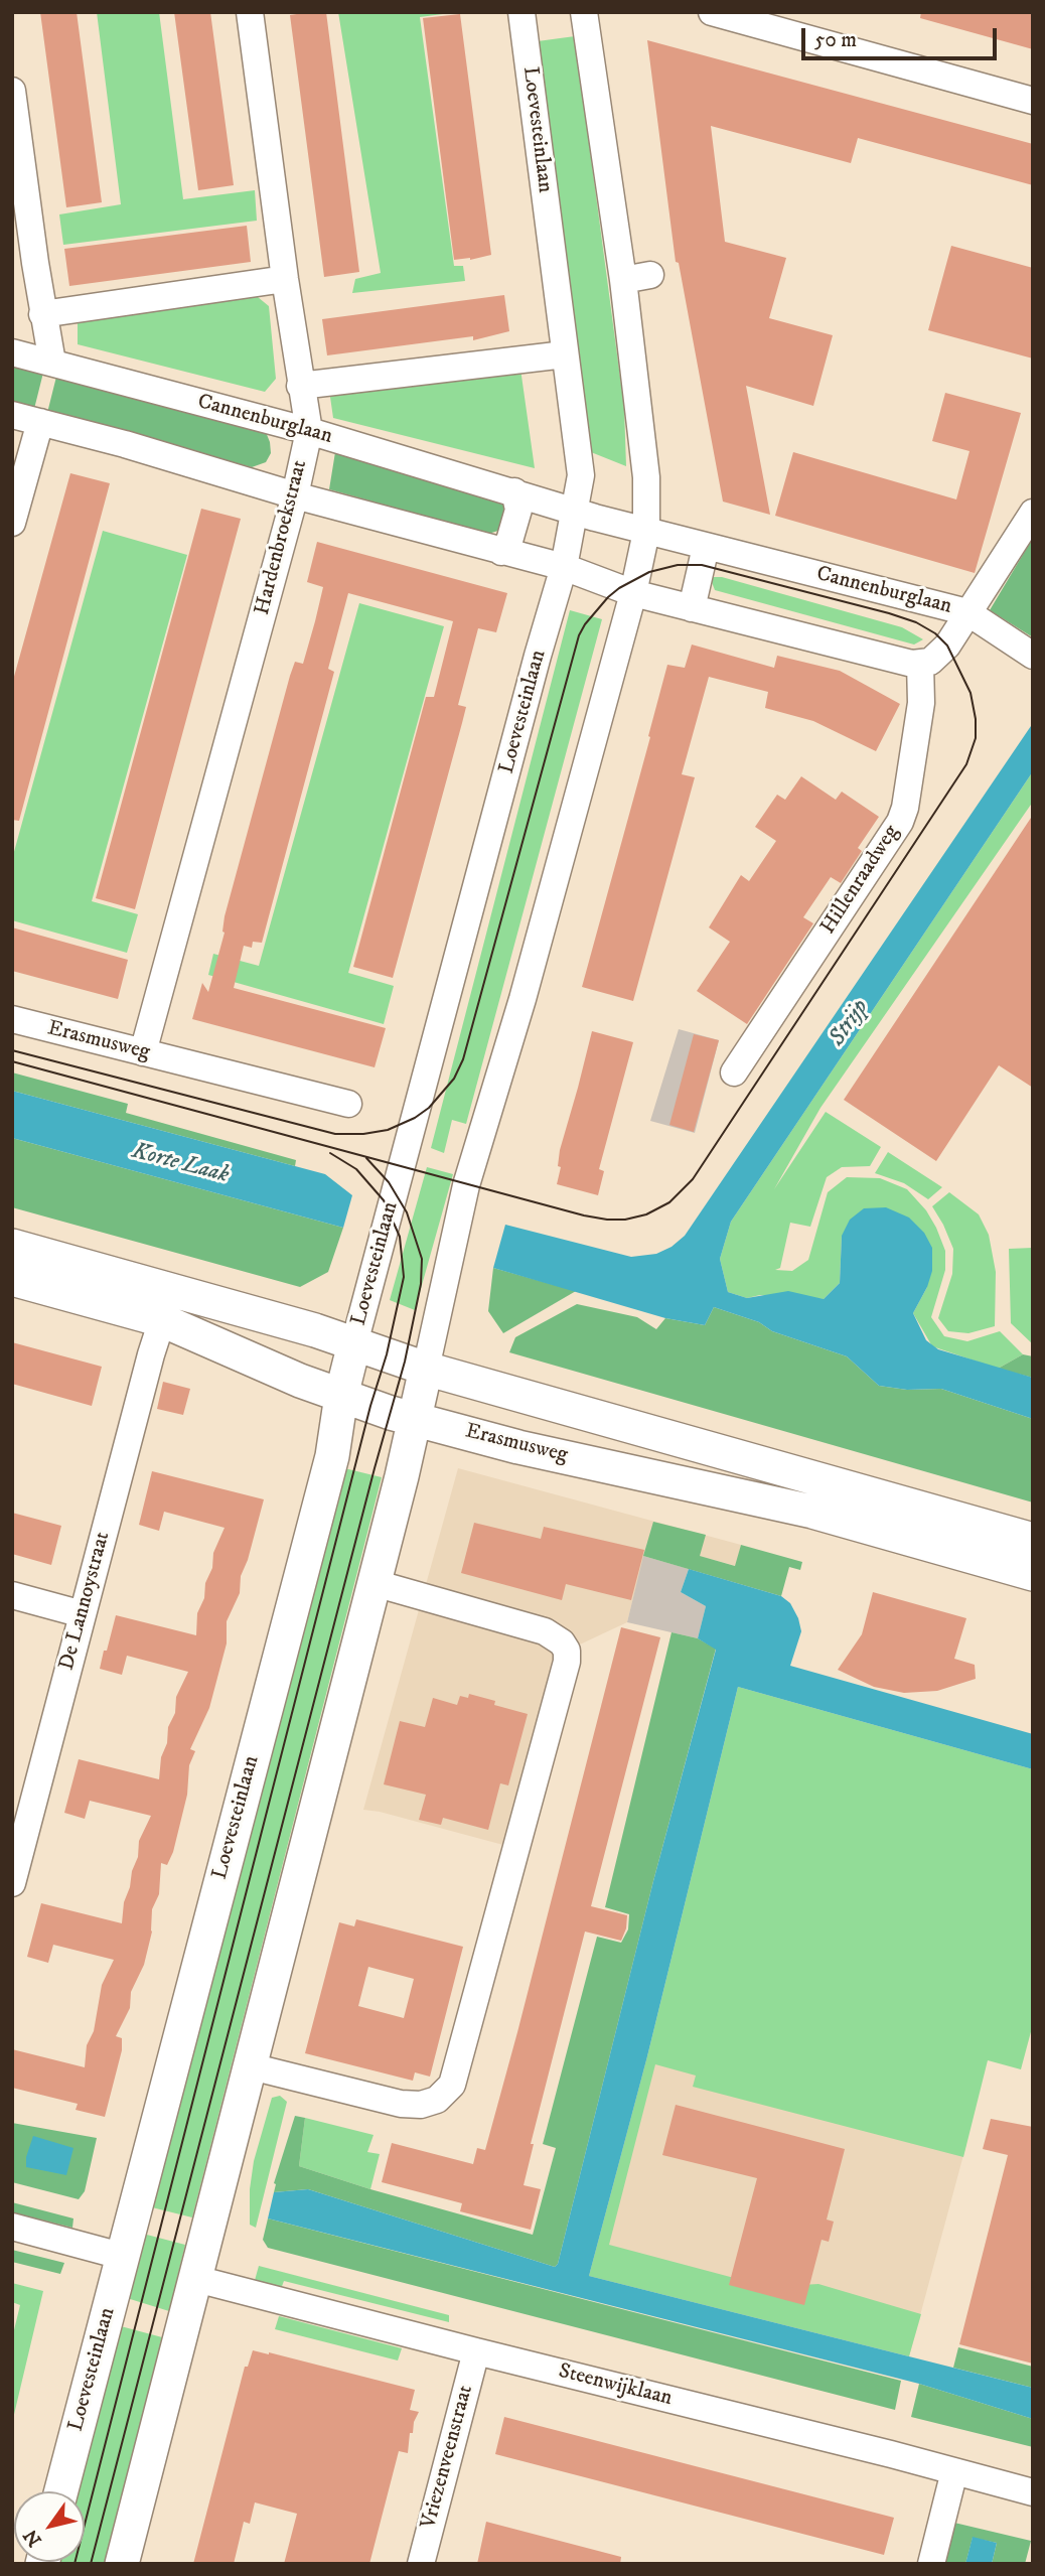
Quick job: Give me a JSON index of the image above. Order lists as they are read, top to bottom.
{
  "streets": {
    "main road": ["Loevesteinlaan", "Erasmusweg"],
    "street": [
      "Cannenburglaan",
      "Hardenbroekstraat",
      "Hillenraadweg",
      "De Lannoystraat",
      "Steenwijklaan",
      "Vriezenveenstraat"
    ]
  },
  "crossings": [
    ["Loevesteinlaan", "Cannenburglaan"],
    ["Loevesteinlaan", "Erasmusweg"],
    ["Cannenburglaan", "Hardenbroekstraat"],
    ["Cannenburglaan", "Hillenraadweg"],
    ["Hardenbroekstraat", "Erasmusweg"],
    ["Erasmusweg", "De Lannoystraat"],
    ["Steenwijklaan", "Vriezenveenstraat"]
  ],
  "water": ["Strijp", "Korte Laak"],
  "scale_bar": "50 m",
  "north": "bottom left"
}
